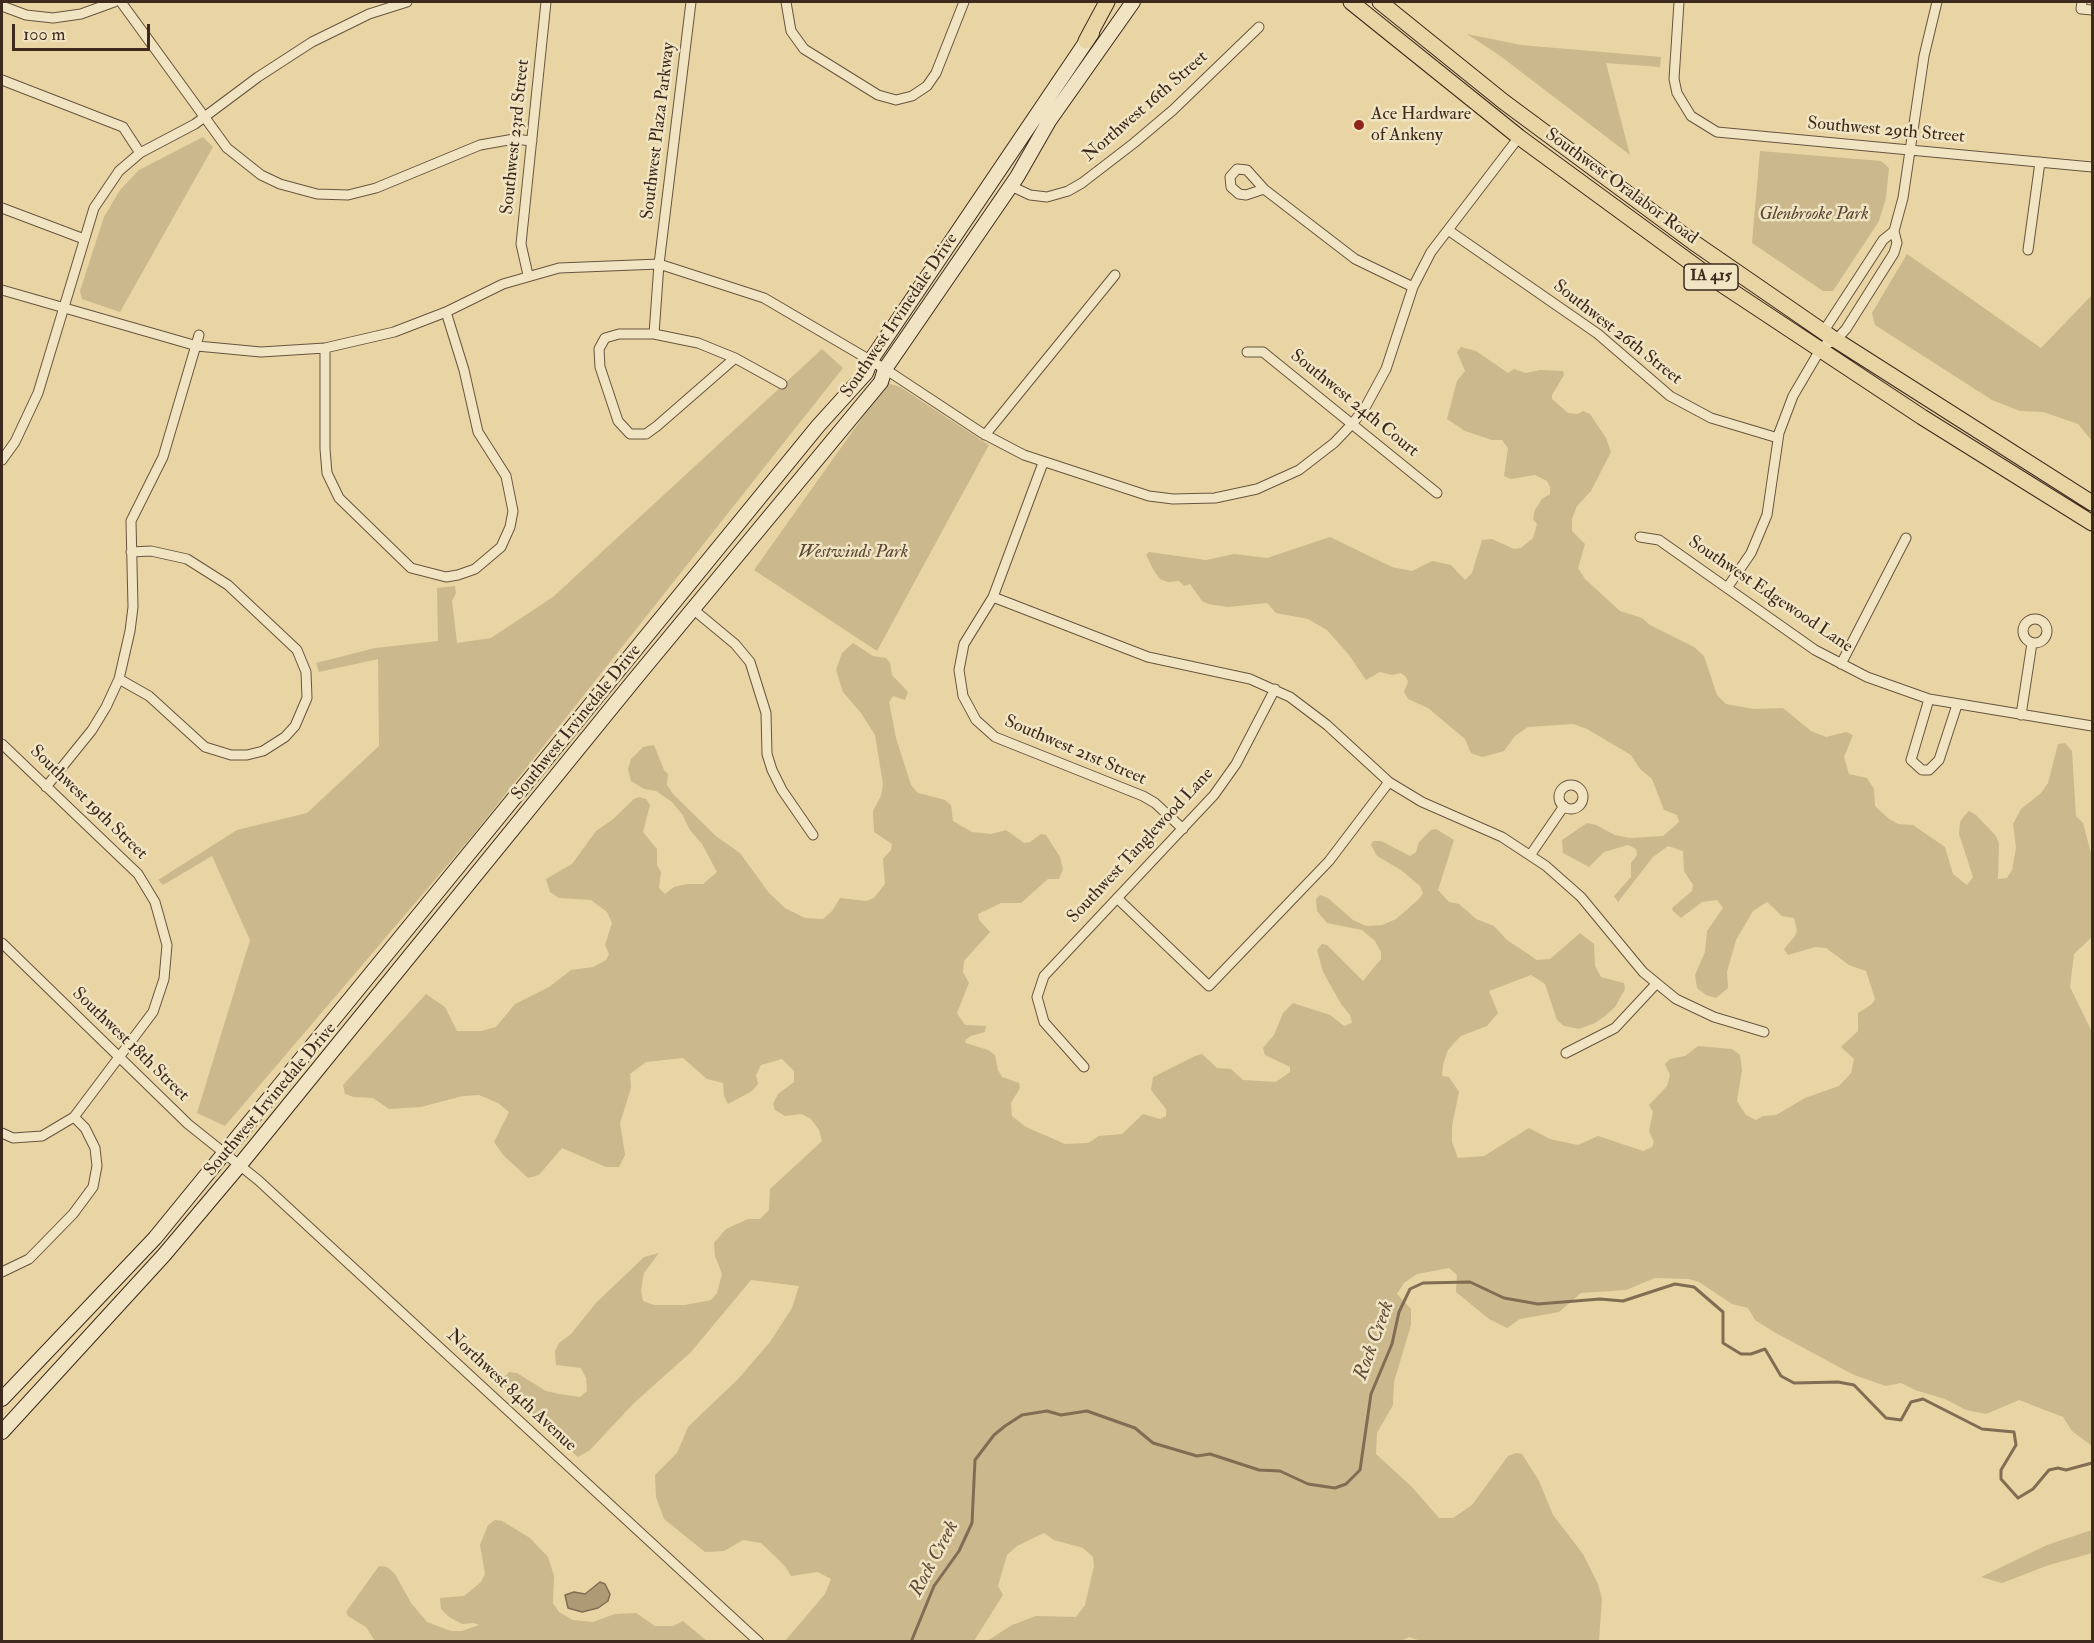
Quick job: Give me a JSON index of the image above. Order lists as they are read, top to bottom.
{
  "streets": {
    "main road": ["Southwest Oralabor Road", "IA 415", "Southwest Irvinedale Drive"],
    "street": [
      "Northwest 16th Street",
      "Southwest Plaza Parkway",
      "Southwest 29th Street",
      "Southwest 23rd Street",
      "Southwest 26th Street",
      "Southwest 24th Court",
      "Southwest Edgewood Lane",
      "Southwest 21st Street",
      "Southwest 19th Street",
      "Southwest Tanglewood Lane",
      "Southwest 18th Street",
      "Northwest 84th Avenue"
    ]
  },
  "crossings": [
    ["Northwest 16th Street", "Southwest Irvinedale Drive"],
    ["Southwest Irvinedale Drive", "Southwest 18th Street"],
    ["Southwest Irvinedale Drive", "Northwest 84th Avenue"],
    ["Southwest 21st Street", "Southwest Tanglewood Lane"],
    ["Southwest 19th Street", "Southwest 18th Street"],
    ["Southwest 18th Street", "Northwest 84th Avenue"]
  ],
  "water": ["Rock Creek"],
  "parks": ["Glenbrooke Park", "Westwinds Park"],
  "places": ["Ace Hardware of Ankeny"],
  "scale_bar": "100 m"
}
